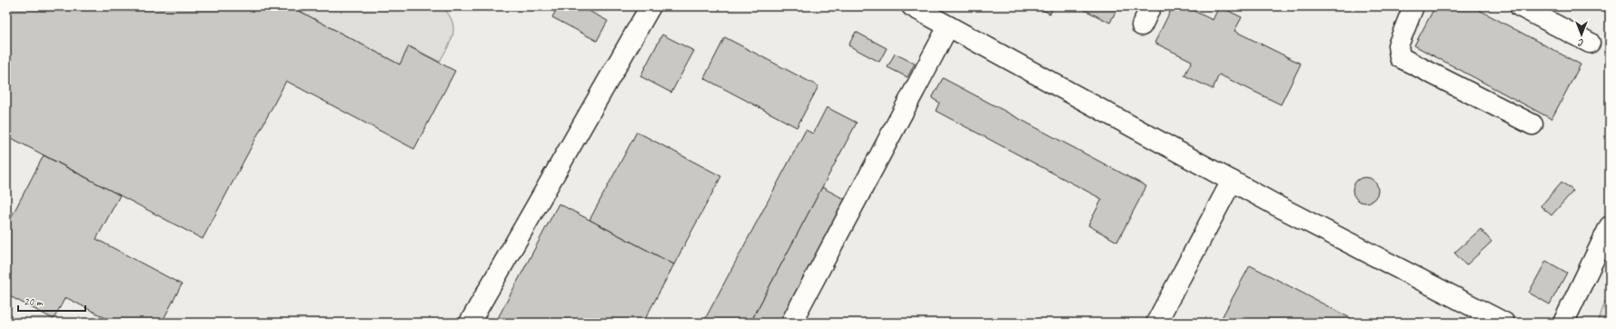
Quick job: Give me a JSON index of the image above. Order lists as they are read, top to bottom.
{
  "scale_bar": "20 m",
  "north": "bottom"
}
